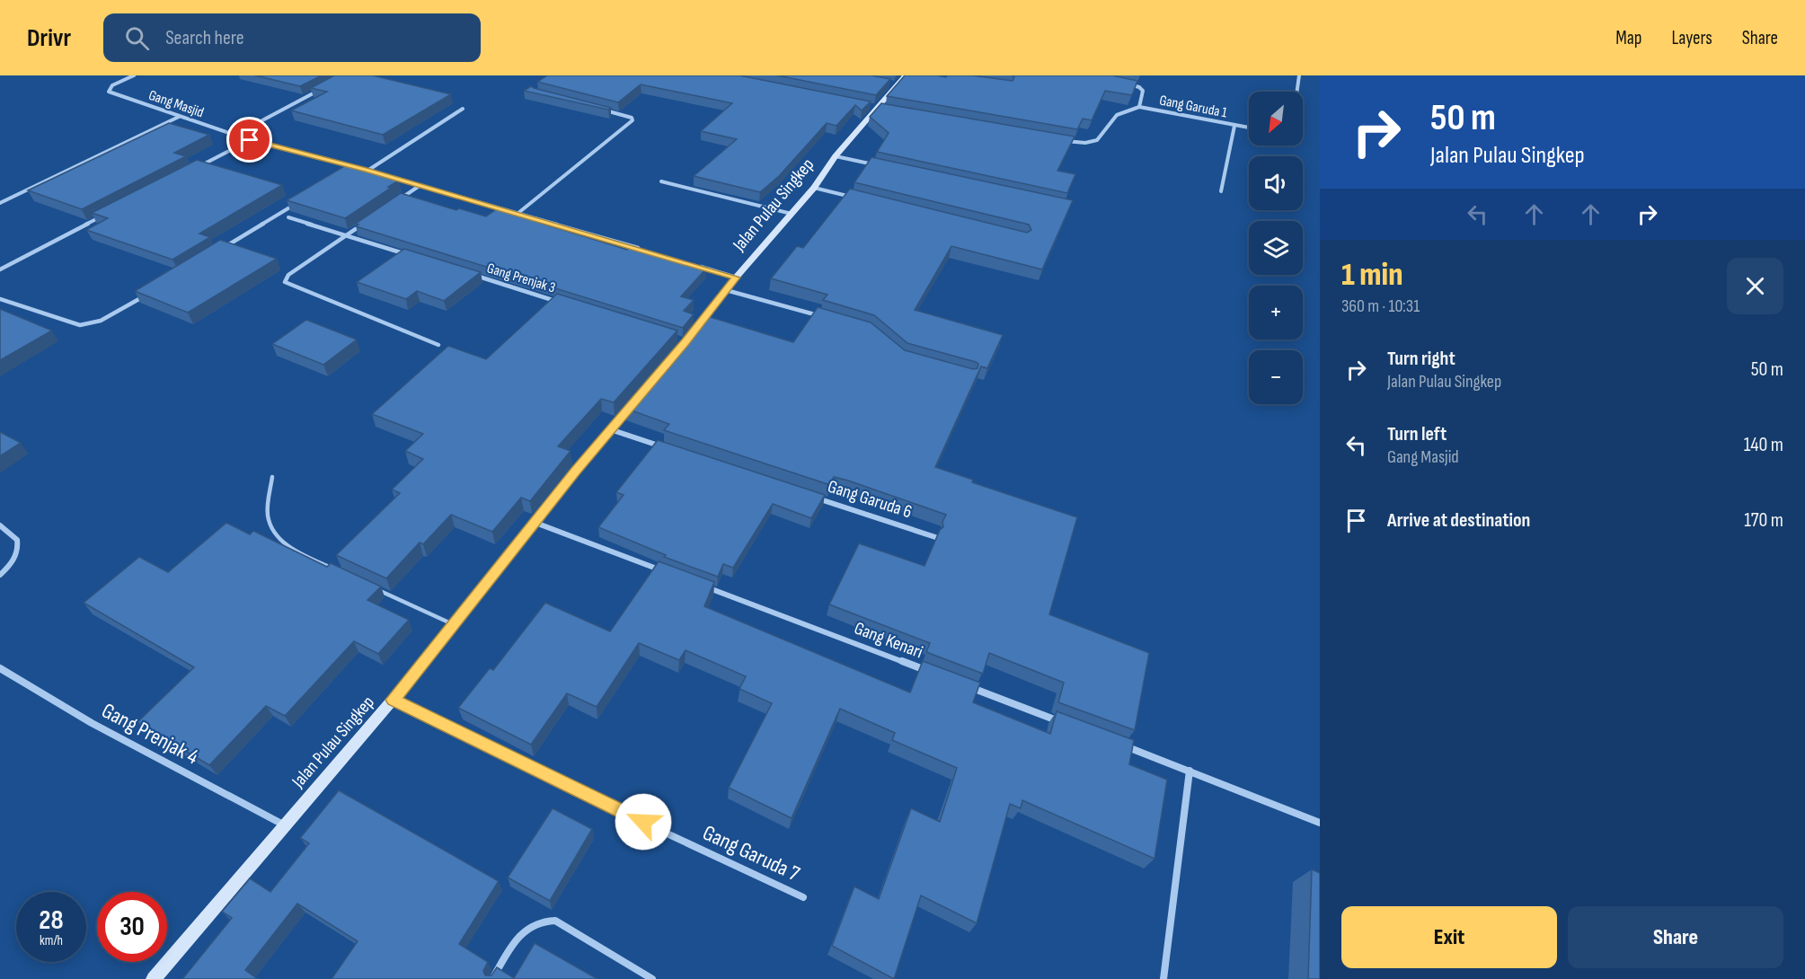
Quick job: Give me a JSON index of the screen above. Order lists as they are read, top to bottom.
{
  "streets": {
    "street": [
      "Gang Masjid",
      "Gang Garuda 1",
      "Jalan Pulau Singkep",
      "Gang Prenjak 3",
      "Gang Garuda 6",
      "Gang Kenari",
      "Gang Prenjak 4",
      "Gang Garuda 7"
    ]
  },
  "crossings": [
    ["Jalan Pulau Singkep", "Gang Prenjak 4"],
    ["Jalan Pulau Singkep", "Gang Garuda 7"]
  ],
  "north": "bottom left",
  "page": {
    "header": "Drivr",
    "search": "Search here",
    "nav": ["Map", "Layers", "Share"],
    "turn": ["50 m", "Jalan Pulau Singkep"],
    "map_buttons": ["+", "−"],
    "heading": ["1 min", "360 m · 10:31"],
    "list": [
      {
        "name": "Turn right",
        "note": "Jalan Pulau Singkep",
        "value": "50 m"
      },
      {
        "name": "Turn left",
        "note": "Gang Masjid",
        "value": "140 m"
      },
      {
        "name": "Arrive at destination",
        "value": "170 m"
      }
    ],
    "speed": "28 km/h",
    "limit": "30",
    "buttons": ["Exit", "Share"]
  }
}
